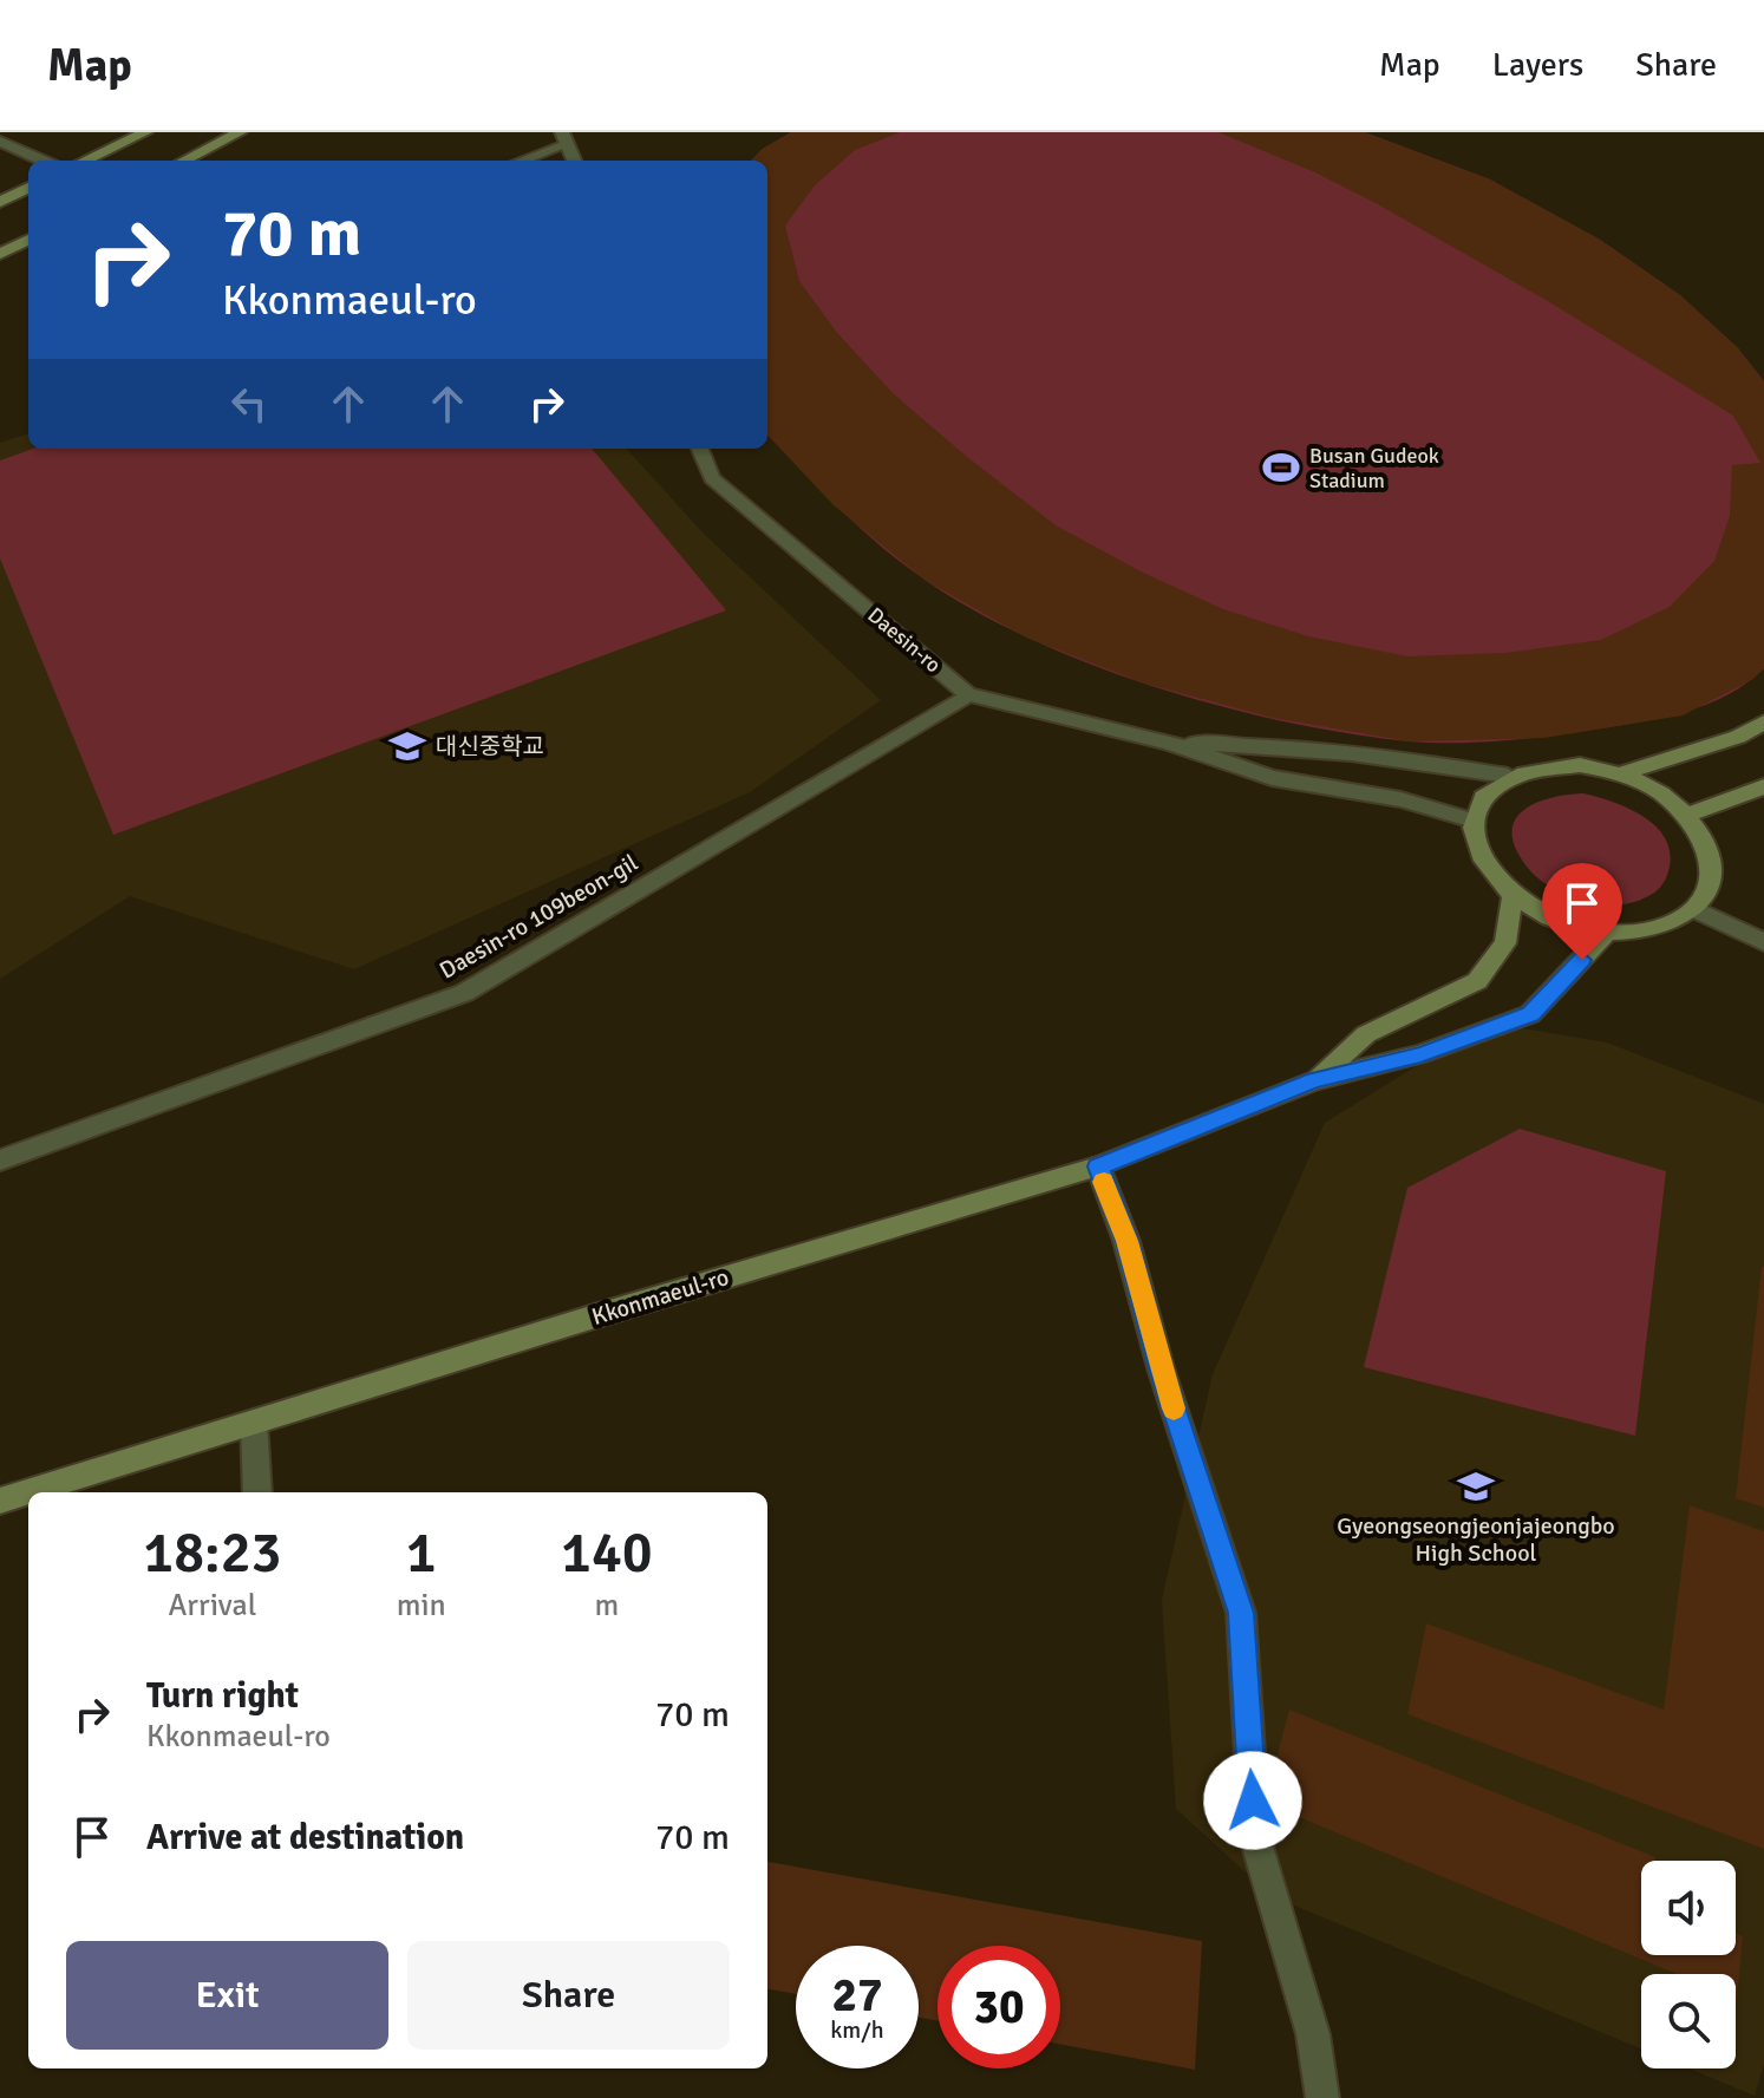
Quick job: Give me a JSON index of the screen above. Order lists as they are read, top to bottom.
{
  "streets": {
    "main road": ["Kkonmaeul-ro"],
    "street": ["Daesin-ro", "Daesin-ro 109beon-gil"]
  },
  "crossings": [
    ["Daesin-ro", "Daesin-ro 109beon-gil"],
    ["Daesin-ro", "Kkonmaeul-ro"]
  ],
  "places": {
    "sports": ["Busan Gudeok Stadium"],
    "school or university": ["대신중학교", "Gyeongseongjeonjajeongbo High School"]
  },
  "page": {
    "header": "Map",
    "nav": ["Map", "Layers", "Share"],
    "turn": ["70 m", "Kkonmaeul-ro"],
    "eta": [
      "18:23",
      "Arrival",
      "1",
      "min",
      "140",
      "m"
    ],
    "list": [
      {
        "name": "Turn right",
        "note": "Kkonmaeul-ro",
        "value": "70 m"
      },
      {
        "name": "Arrive at destination",
        "value": "70 m"
      }
    ],
    "buttons": ["Exit", "Share"],
    "speed": "27 km/h",
    "limit": "30"
  }
}
